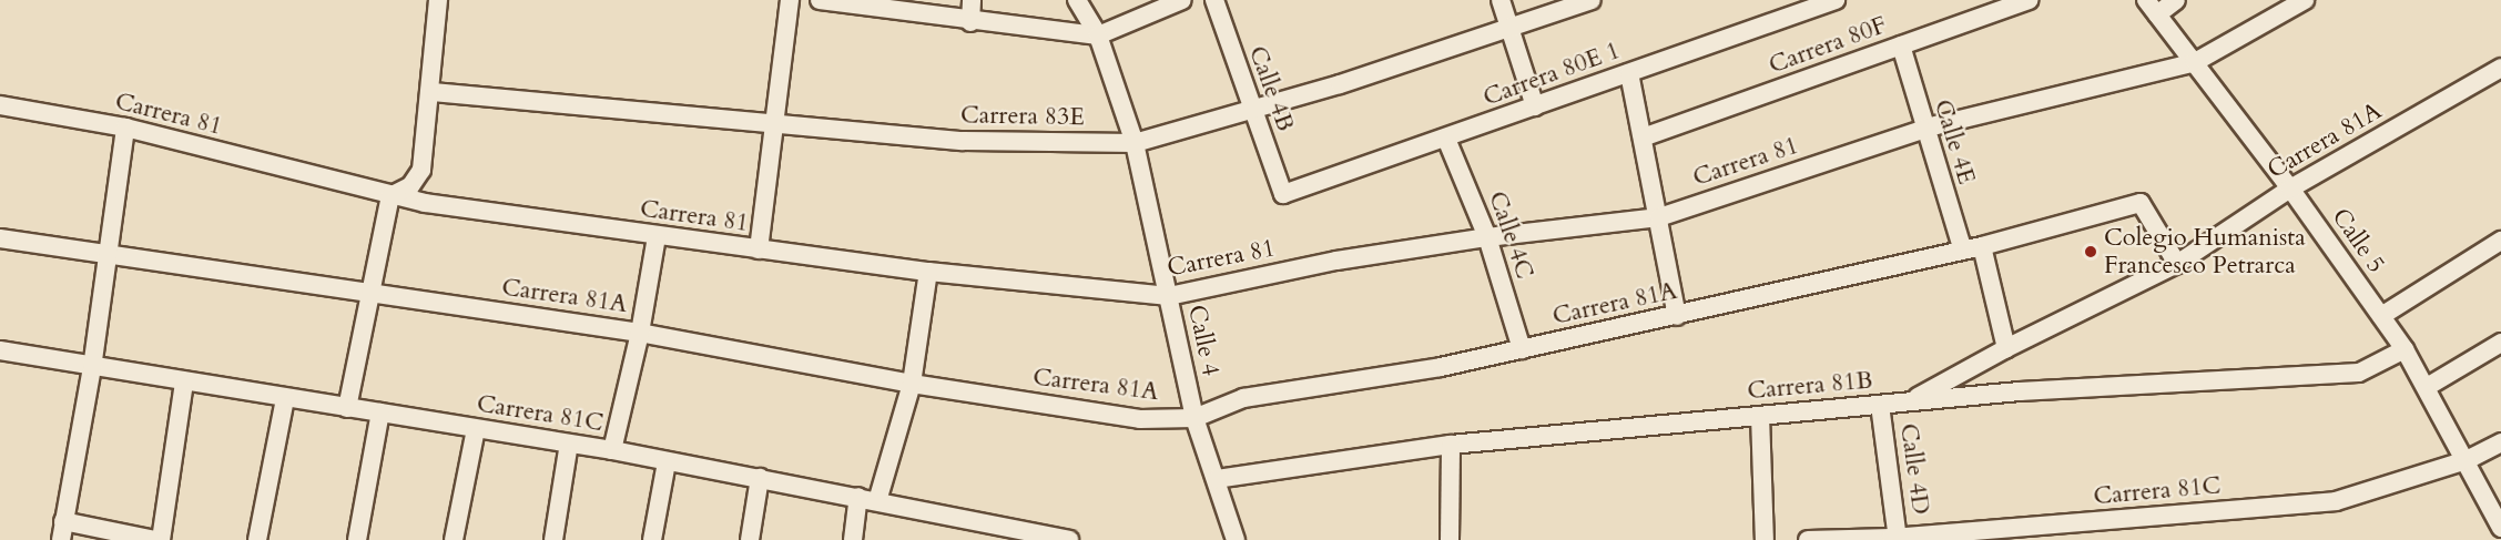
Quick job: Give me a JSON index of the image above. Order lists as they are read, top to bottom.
{
  "streets": {
    "street": [
      "Carrera 80F",
      "Carrera 80E 1",
      "Calle 4B",
      "Carrera 81",
      "Carrera 83E",
      "Carrera 81A",
      "Calle 4E",
      "Calle 4C",
      "Calle 5",
      "Calle 4",
      "Carrera 81B",
      "Carrera 81C",
      "Calle 4D"
    ]
  },
  "crossings": [
    ["Carrera 80F", "Calle 4E"],
    ["Carrera 80E 1", "Calle 4B"],
    ["Carrera 80E 1", "Calle 4C"],
    ["Calle 4B", "Carrera 83E"],
    ["Carrera 81", "Calle 4E"],
    ["Carrera 81", "Calle 4C"],
    ["Carrera 81", "Calle 5"],
    ["Carrera 81", "Calle 4"],
    ["Carrera 83E", "Calle 4"],
    ["Carrera 81A", "Calle 4E"],
    ["Carrera 81A", "Calle 4C"],
    ["Carrera 81A", "Calle 5"],
    ["Carrera 81A", "Calle 4"],
    ["Carrera 81A", "Carrera 81B"],
    ["Calle 5", "Carrera 81B"],
    ["Calle 5", "Carrera 81C"],
    ["Calle 4", "Carrera 81B"],
    ["Carrera 81B", "Calle 4D"],
    ["Carrera 81C", "Calle 4D"]
  ],
  "places": ["Colegio Humanista Francesco Petrarca"]
}
